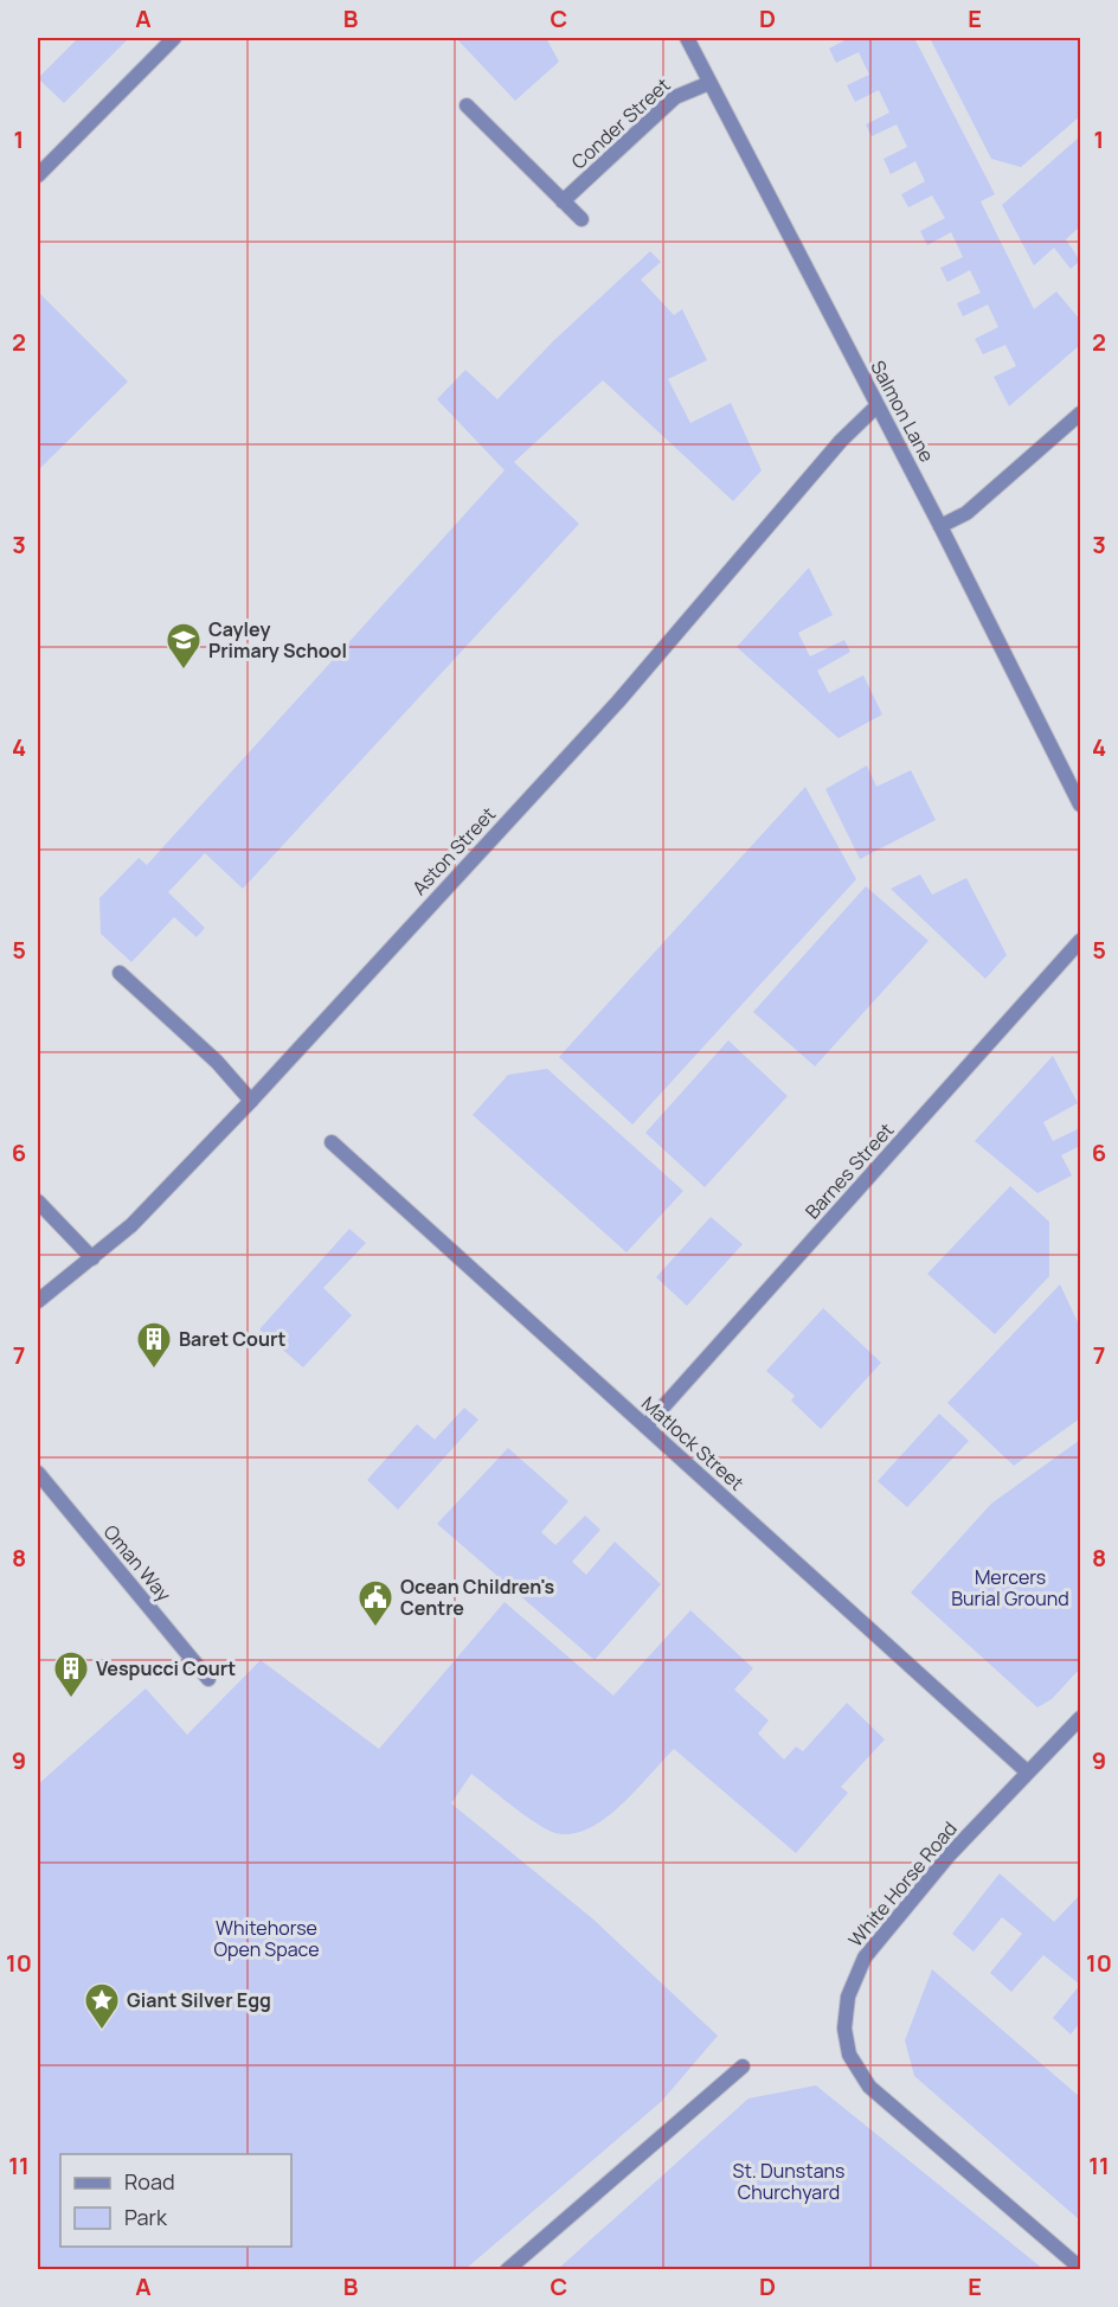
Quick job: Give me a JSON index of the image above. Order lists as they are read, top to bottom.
{
  "streets": {
    "street": [
      "Conder Street",
      "Salmon Lane",
      "Aston Street",
      "Barnes Street",
      "Matlock Street",
      "Oman Way",
      "White Horse Road"
    ]
  },
  "crossings": [
    ["Conder Street", "Salmon Lane"],
    ["Salmon Lane", "Aston Street"],
    ["Barnes Street", "Matlock Street"],
    ["Matlock Street", "White Horse Road"]
  ],
  "parks": ["Mercers Burial Ground", "Whitehorse Open Space", "St. Dunstans Churchyard"],
  "places": {
    "school or university": ["Cayley Primary School"],
    "building": ["Baret Court", "Vespucci Court"],
    "public building": ["Ocean Children's Centre"],
    "place": ["Giant Silver Egg"]
  },
  "legend": ["Road", "Park"],
  "grid": {
    "columns": [
      "A",
      "B",
      "C",
      "D",
      "E"
    ],
    "rows": [
      "1",
      "2",
      "3",
      "4",
      "5",
      "6",
      "7",
      "8",
      "9",
      "10",
      "11"
    ]
  }
}
